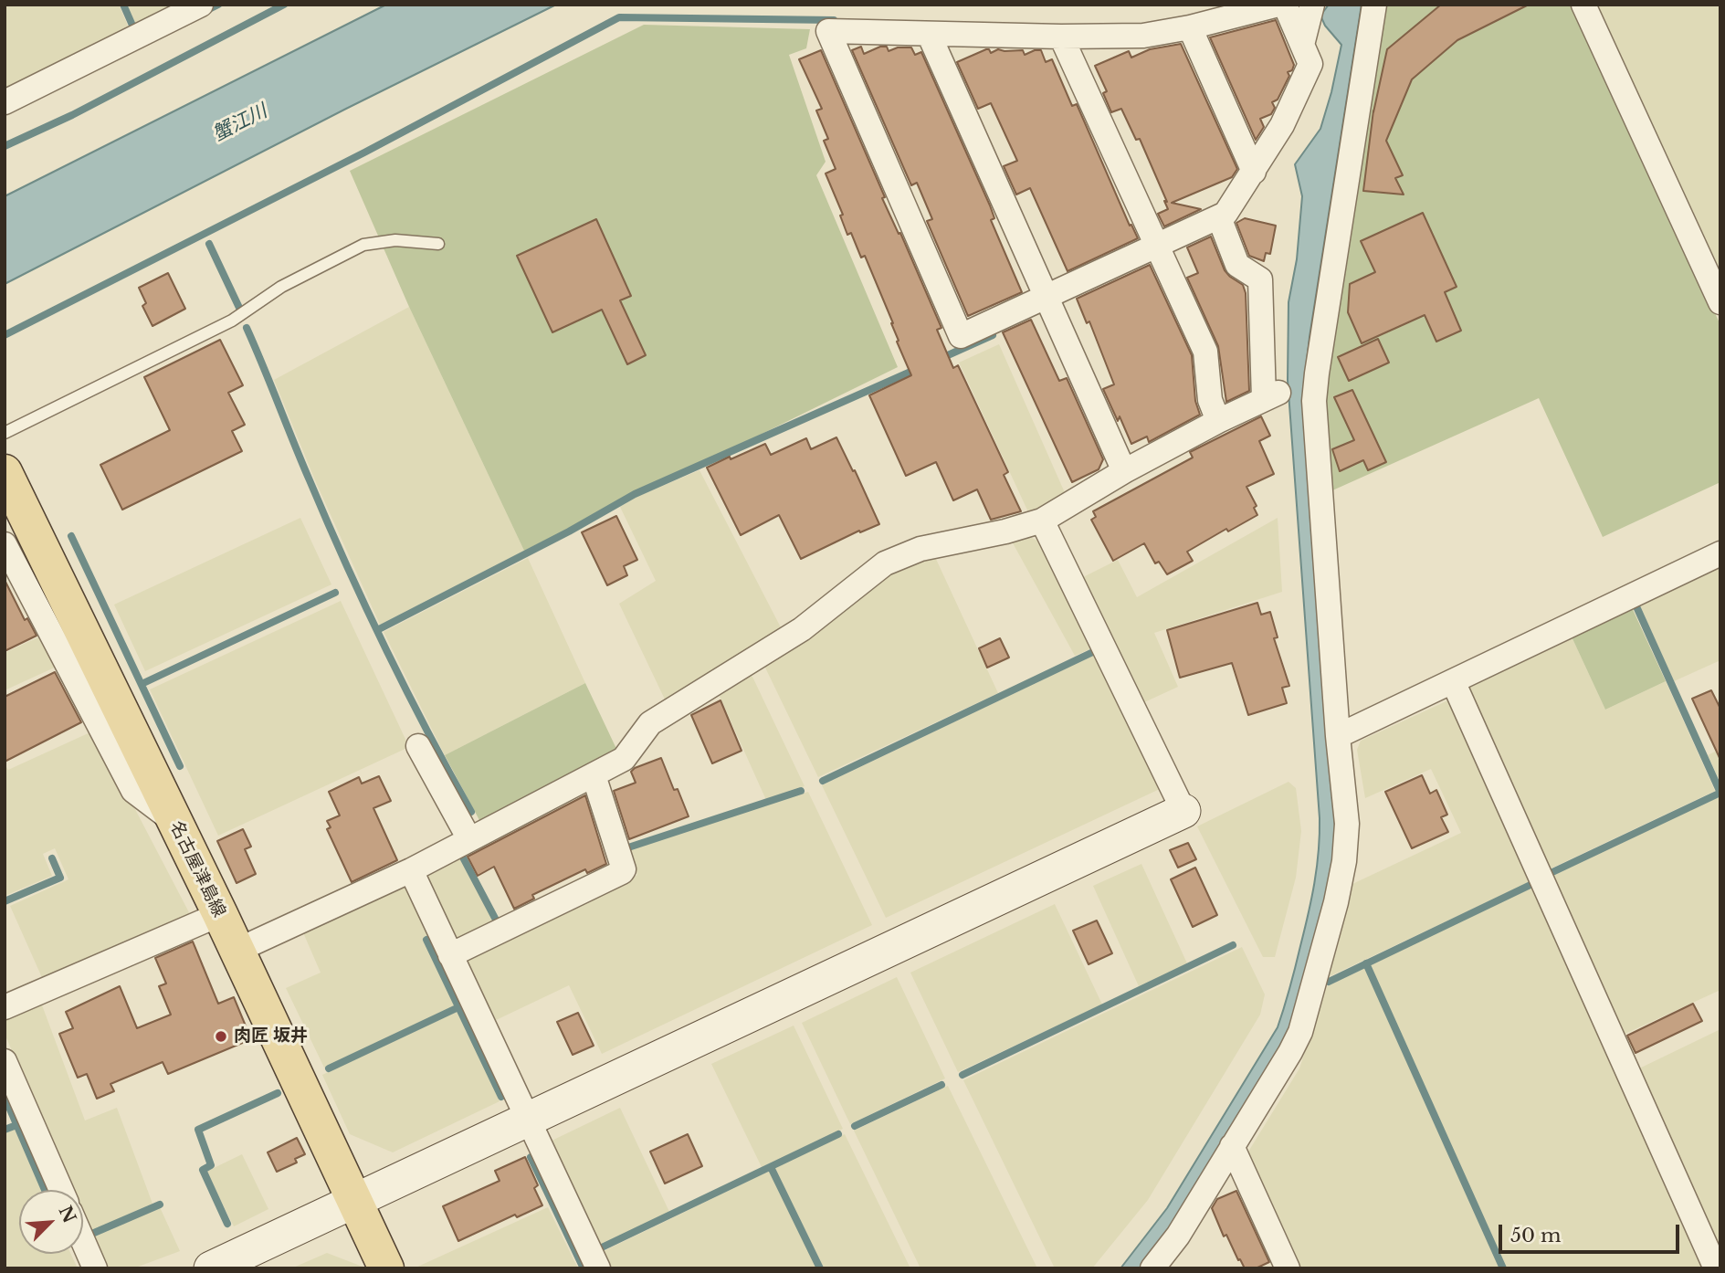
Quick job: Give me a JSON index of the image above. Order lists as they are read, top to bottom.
{
  "streets": {
    "main road": ["名古屋津島線"]
  },
  "water": ["蟹江川"],
  "places": ["肉匠 坂井"],
  "scale_bar": "50 m",
  "north": "top right"
}
